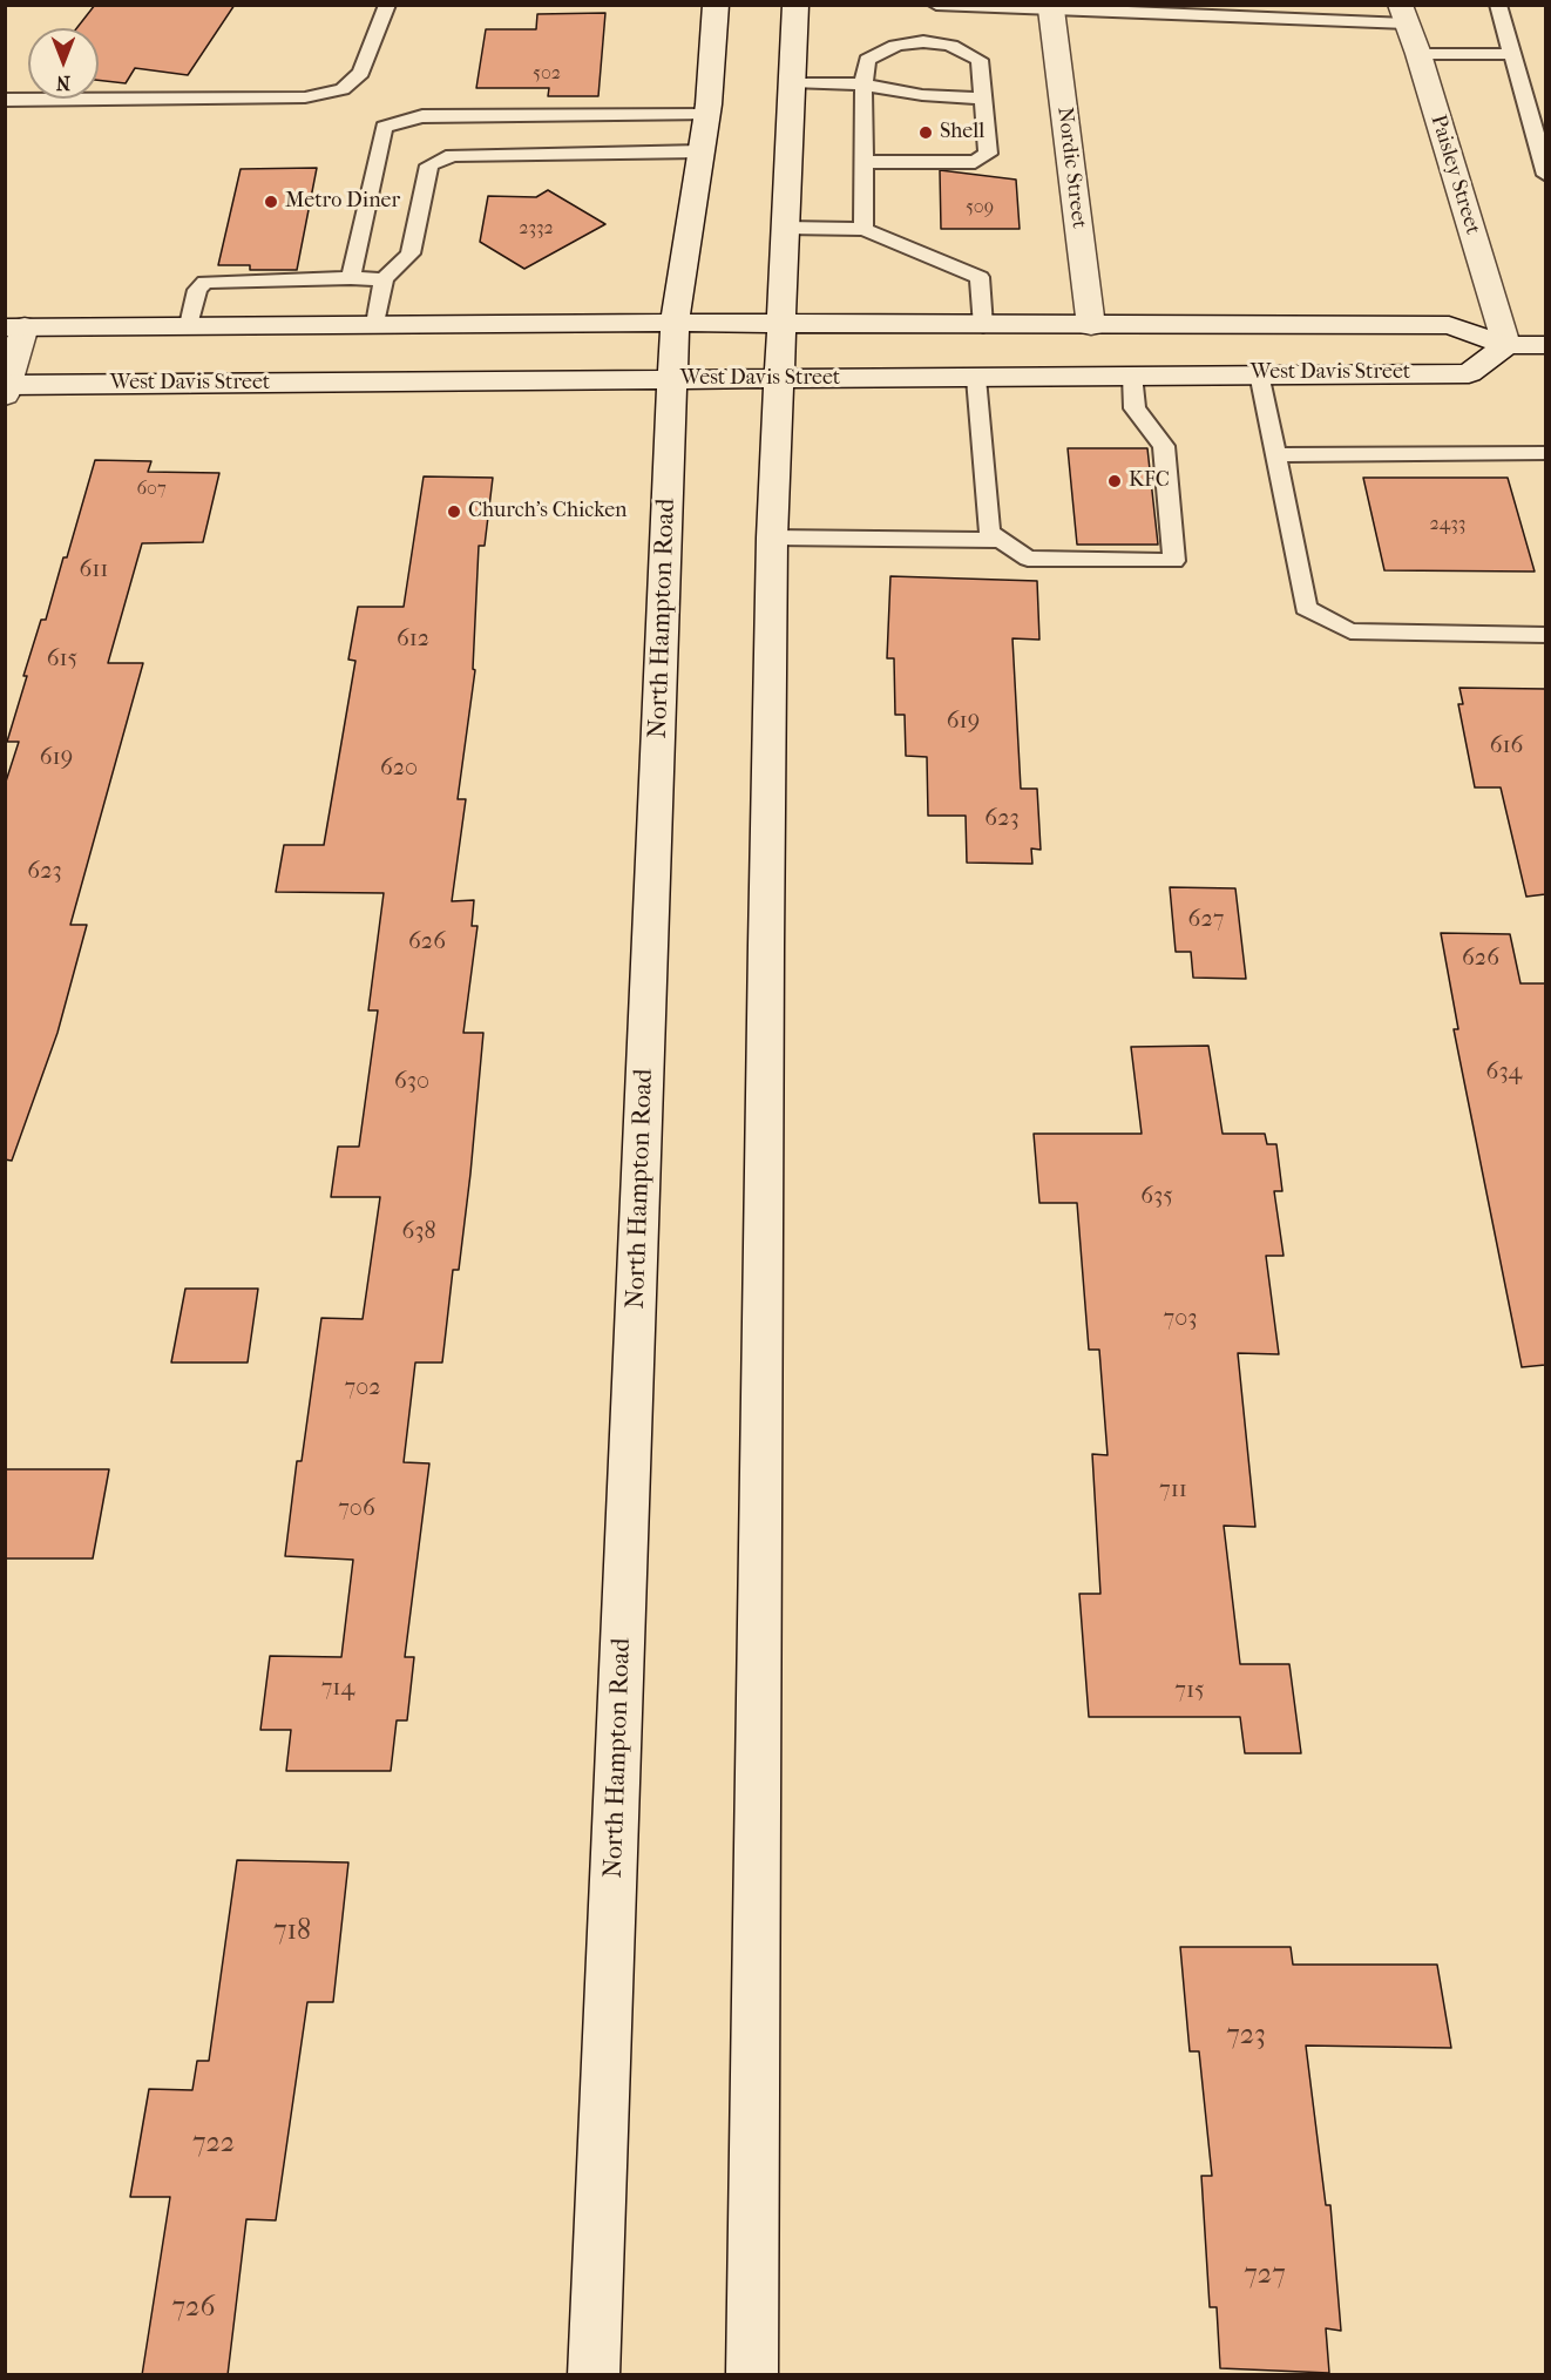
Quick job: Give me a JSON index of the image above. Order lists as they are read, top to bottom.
{
  "streets": {
    "main road": [
      "Nordic Street",
      "Paisley Street",
      "West Davis Street",
      "North Hampton Road"
    ]
  },
  "crossings": [
    ["Nordic Street", "West Davis Street"],
    ["Paisley Street", "West Davis Street"],
    ["West Davis Street", "North Hampton Road"]
  ],
  "places": [
    "Shell",
    "Metro Diner",
    "KFC",
    "Church's Chicken"
  ],
  "house_numbers": [
    "502",
    "509",
    "2332",
    "607",
    "2433",
    "611",
    "612",
    "615",
    "619",
    "616",
    "619",
    "620",
    "623",
    "623",
    "627",
    "626",
    "626",
    "634",
    "630",
    "635",
    "638",
    "703",
    "702",
    "711",
    "706",
    "714",
    "715",
    "718",
    "723",
    "722",
    "727",
    "726"
  ],
  "north": "bottom"
}
